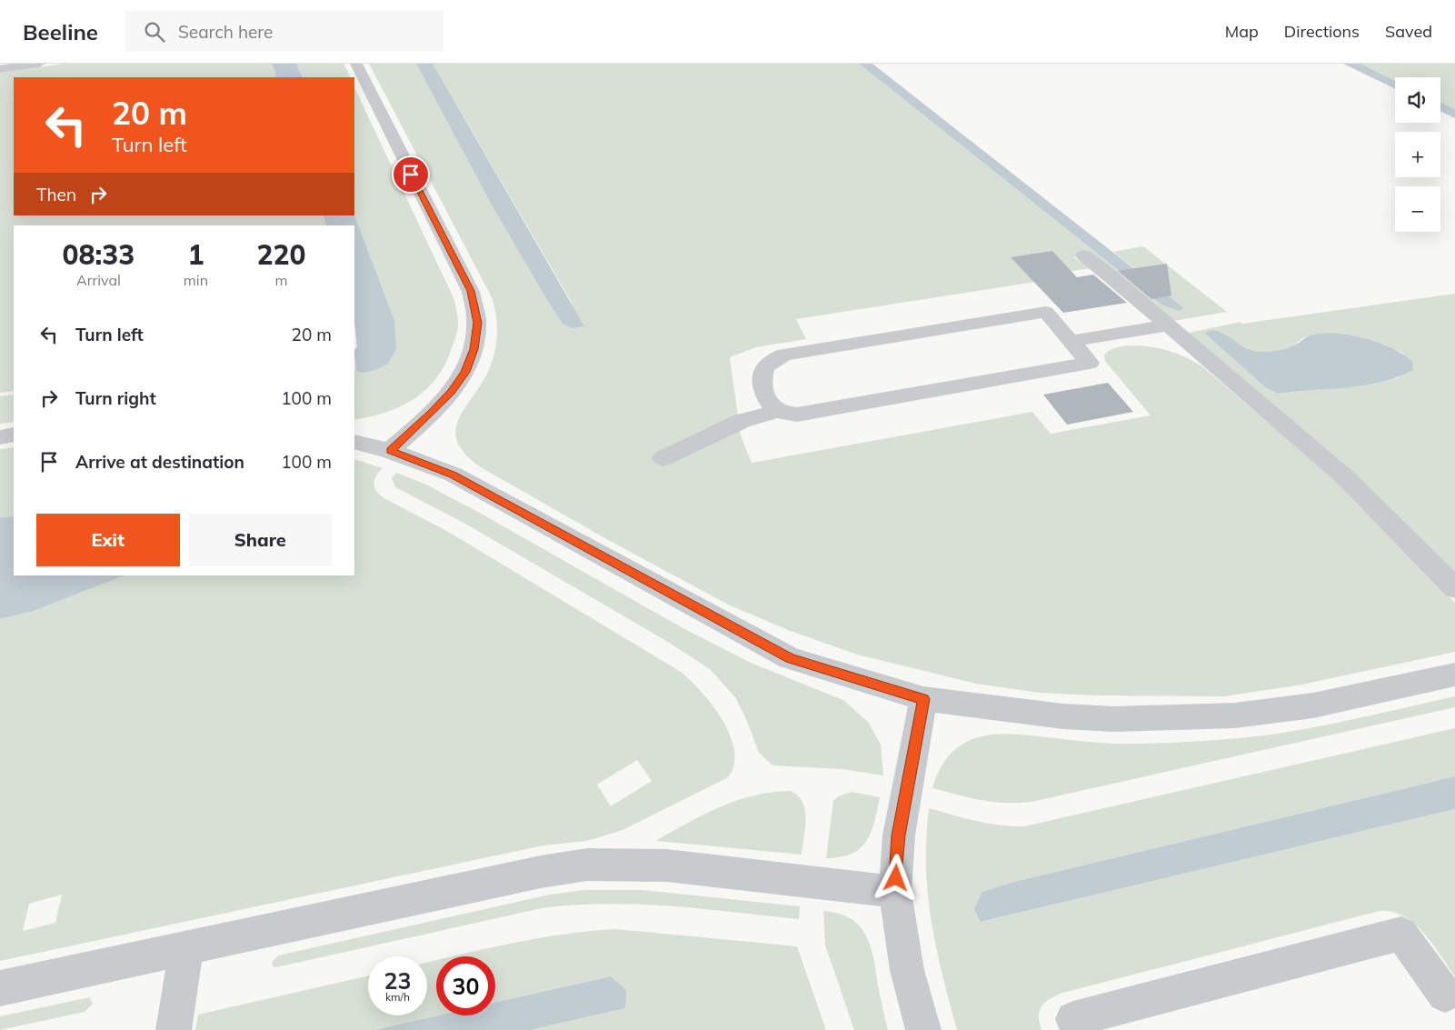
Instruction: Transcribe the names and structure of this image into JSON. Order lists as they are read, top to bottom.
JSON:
{
  "page": {
    "header": "Beeline",
    "search": "Search here",
    "nav": ["Map", "Directions", "Saved"],
    "map_buttons": ["+", "−"],
    "turn": ["20 m", "Turn left"],
    "then": "Then",
    "eta": [
      "08:33",
      "Arrival",
      "1",
      "min",
      "220",
      "m"
    ],
    "list": [
      {
        "name": "Turn left",
        "value": "20 m"
      },
      {
        "name": "Turn right",
        "value": "100 m"
      },
      {
        "name": "Arrive at destination",
        "value": "100 m"
      }
    ],
    "buttons": ["Exit", "Share"],
    "speed": "23 km/h",
    "limit": "30"
  }
}
